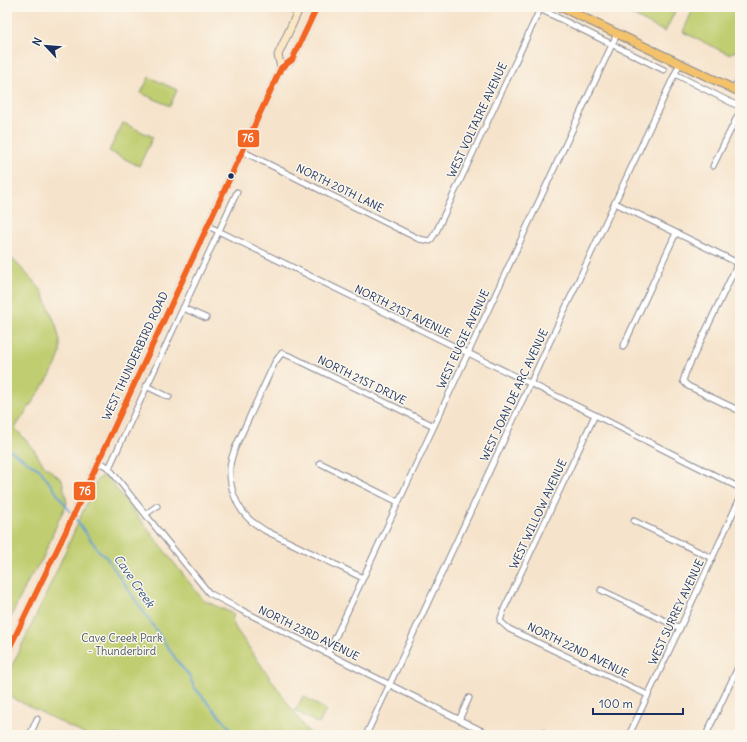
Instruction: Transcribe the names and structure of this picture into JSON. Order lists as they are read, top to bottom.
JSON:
{
  "streets": {
    "main road": ["WEST THUNDERBIRD ROAD"],
    "street": [
      "WEST VOLTAIRE AVENUE",
      "NORTH 20TH LANE",
      "NORTH 21ST AVENUE",
      "WEST EUGIE AVENUE",
      "NORTH 21ST DRIVE",
      "WEST JOAN DE ARC AVENUE",
      "WEST WILLOW AVENUE",
      "WEST SURREY AVENUE",
      "NORTH 23RD AVENUE",
      "NORTH 22ND AVENUE"
    ]
  },
  "crossings": [
    ["WEST VOLTAIRE AVENUE", "NORTH 20TH LANE"],
    ["NORTH 20TH LANE", "WEST THUNDERBIRD ROAD"],
    ["NORTH 21ST AVENUE", "WEST EUGIE AVENUE"],
    ["NORTH 21ST AVENUE", "WEST THUNDERBIRD ROAD"],
    ["NORTH 21ST AVENUE", "WEST JOAN DE ARC AVENUE"],
    ["NORTH 21ST AVENUE", "WEST WILLOW AVENUE"],
    ["WEST EUGIE AVENUE", "NORTH 21ST DRIVE"],
    ["WEST EUGIE AVENUE", "NORTH 23RD AVENUE"],
    ["WEST THUNDERBIRD ROAD", "NORTH 23RD AVENUE"],
    ["WEST JOAN DE ARC AVENUE", "NORTH 23RD AVENUE"],
    ["WEST WILLOW AVENUE", "NORTH 22ND AVENUE"],
    ["WEST SURREY AVENUE", "NORTH 22ND AVENUE"]
  ],
  "water": ["Cave Creek"],
  "parks": ["Cave Creek Park - Thunderbird"],
  "lines": ["transit line 76"],
  "scale_bar": "100 m",
  "north": "top left"
}
